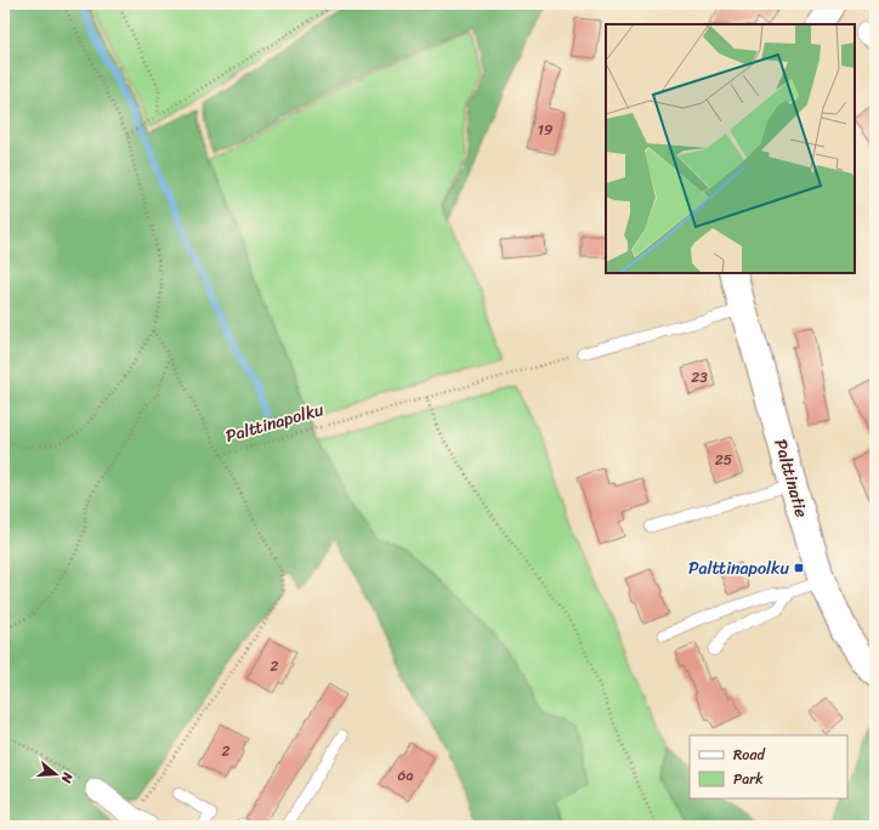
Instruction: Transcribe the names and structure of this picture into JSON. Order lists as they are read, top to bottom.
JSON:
{
  "streets": {
    "street": ["Palttinatie"],
    "path": ["Palttinapolku"]
  },
  "places": {
    "transit": ["Palttinapolku"]
  },
  "house_numbers": [
    "19",
    "23",
    "25",
    "2",
    "2",
    "6a"
  ],
  "legend": ["Road", "Park"],
  "north": "right"
}
